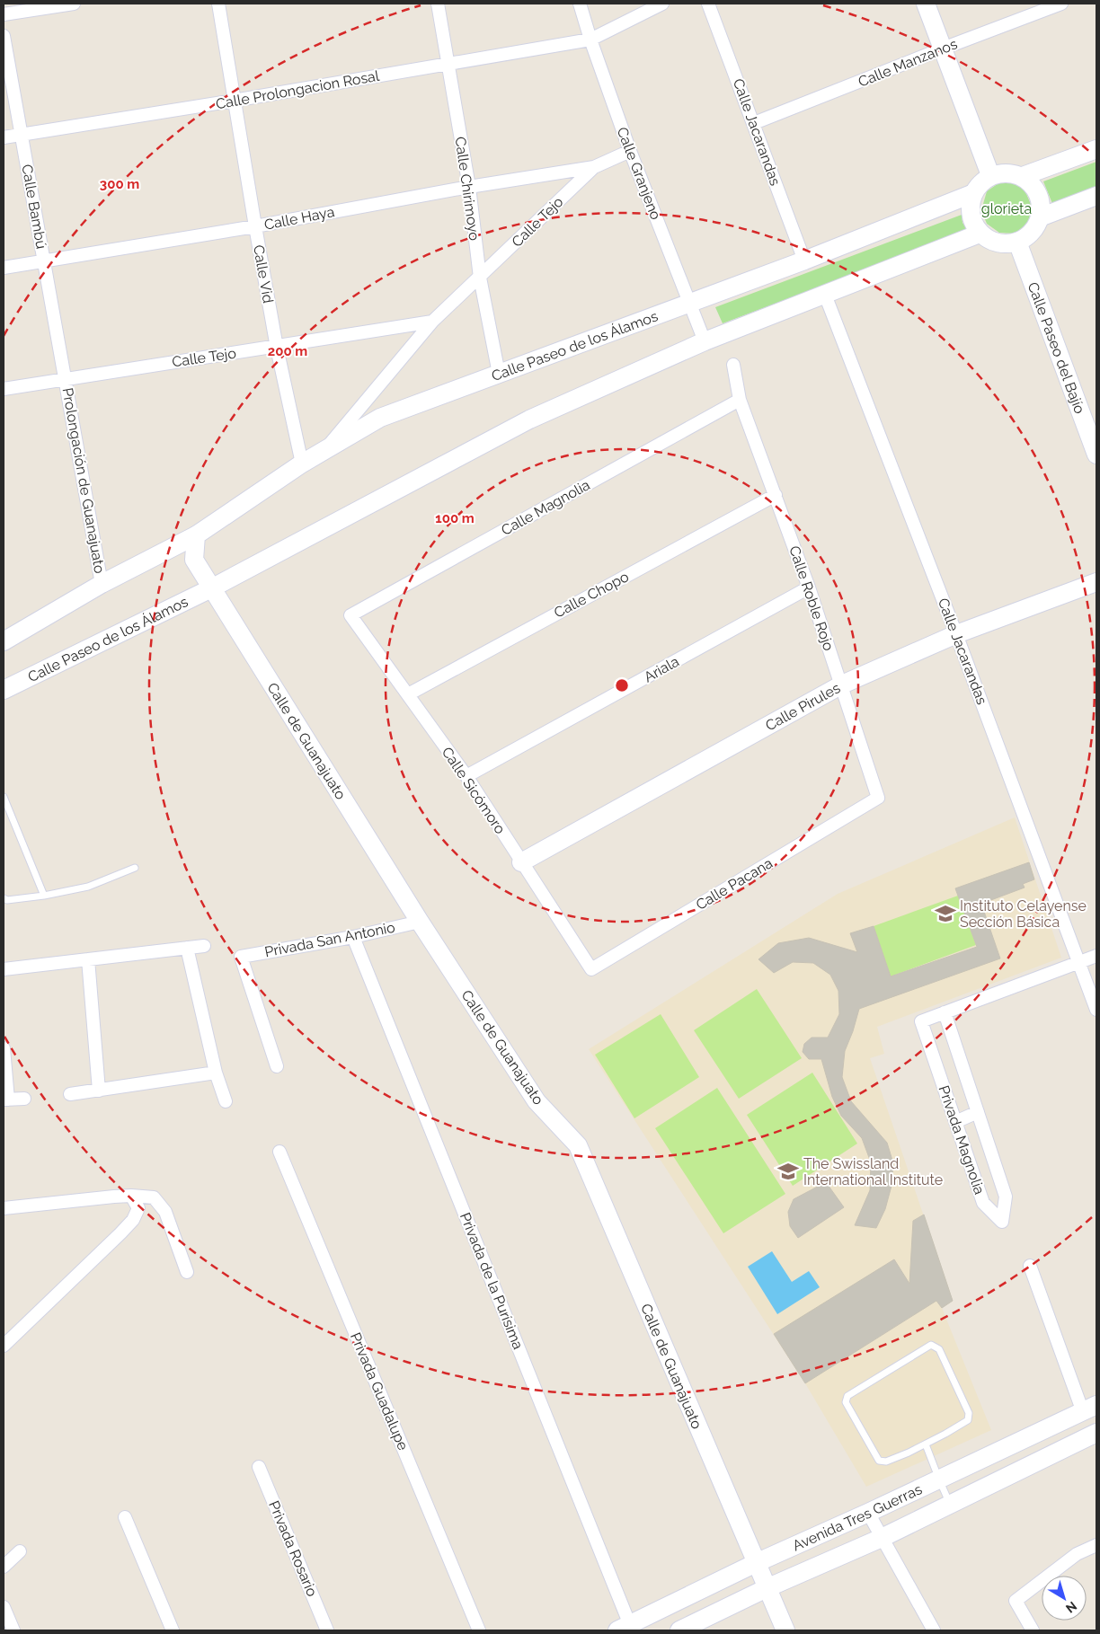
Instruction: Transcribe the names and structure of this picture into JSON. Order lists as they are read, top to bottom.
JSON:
{
  "streets": {
    "main road": [
      "Calle Paseo de los Álamos",
      "Calle Paseo del Bajío",
      "Calle Pirules",
      "Calle de Guanajuato",
      "Avenida Tres Guerras"
    ],
    "street": [
      "Calle Manzanos",
      "Calle Prolongacion Rosal",
      "Calle Jacarandas",
      "Calle Granjeno",
      "Calle Chirimoyo",
      "Calle Bambú",
      "Calle Haya",
      "Calle Tejo",
      "Calle Vid",
      "Prolongación de Guanajuato",
      "Calle Magnolia",
      "Calle Chopo",
      "Calle Roble Rojo",
      "Ariala",
      "Calle Sicómoro",
      "Calle Pacana",
      "Privada San Antonio",
      "Privada Magnolia",
      "Privada de la Purísima",
      "Privada Guadalupe",
      "Privada Rosario"
    ]
  },
  "crossings": [
    ["Calle Manzanos", "Calle Jacarandas"],
    ["Calle Prolongacion Rosal", "Calle Granjeno"],
    ["Calle Prolongacion Rosal", "Calle Chirimoyo"],
    ["Calle Prolongacion Rosal", "Calle Bambú"],
    ["Calle Prolongacion Rosal", "Calle Vid"],
    ["Calle Jacarandas", "Calle Paseo de los Álamos"],
    ["Calle Jacarandas", "Calle Pirules"],
    ["Calle Jacarandas", "Privada Magnolia"],
    ["Calle Granjeno", "Calle Tejo"],
    ["Calle Granjeno", "Calle Paseo de los Álamos"],
    ["Calle Chirimoyo", "Calle Haya"],
    ["Calle Chirimoyo", "Calle Tejo"],
    ["Calle Chirimoyo", "Calle Paseo de los Álamos"],
    ["Calle Bambú", "Calle Haya"],
    ["Calle Bambú", "Calle Tejo"],
    ["Calle Bambú", "Prolongación de Guanajuato"],
    ["Calle Haya", "Calle Tejo"],
    ["Calle Haya", "Calle Vid"],
    ["Calle Tejo", "Calle Vid"],
    ["Calle Tejo", "Calle Paseo de los Álamos"],
    ["Calle Tejo", "Prolongación de Guanajuato"],
    ["Calle Vid", "Calle Paseo de los Álamos"],
    ["Calle Paseo de los Álamos", "Calle Paseo del Bajío"],
    ["Calle Paseo de los Álamos", "Prolongación de Guanajuato"],
    ["Calle Paseo de los Álamos", "Calle de Guanajuato"],
    ["Calle Magnolia", "Calle Roble Rojo"],
    ["Calle Magnolia", "Calle Sicómoro"],
    ["Calle Chopo", "Calle Roble Rojo"],
    ["Calle Chopo", "Calle Sicómoro"],
    ["Calle Roble Rojo", "Ariala"],
    ["Calle Roble Rojo", "Calle Pirules"],
    ["Calle Roble Rojo", "Calle Pacana"],
    ["Ariala", "Calle Sicómoro"],
    ["Calle Pirules", "Calle Sicómoro"],
    ["Calle de Guanajuato", "Privada San Antonio"],
    ["Calle de Guanajuato", "Avenida Tres Guerras"],
    ["Calle Sicómoro", "Calle Pacana"],
    ["Privada San Antonio", "Privada de la Purísima"],
    ["Privada de la Purísima", "Avenida Tres Guerras"]
  ],
  "parks": ["glorieta"],
  "places": {
    "school or university": ["Instituto Celayense Sección Básica", "The Swissland International Institute"]
  },
  "north": "bottom right",
  "rings": ["300 m", "200 m", "100 m"]
}
